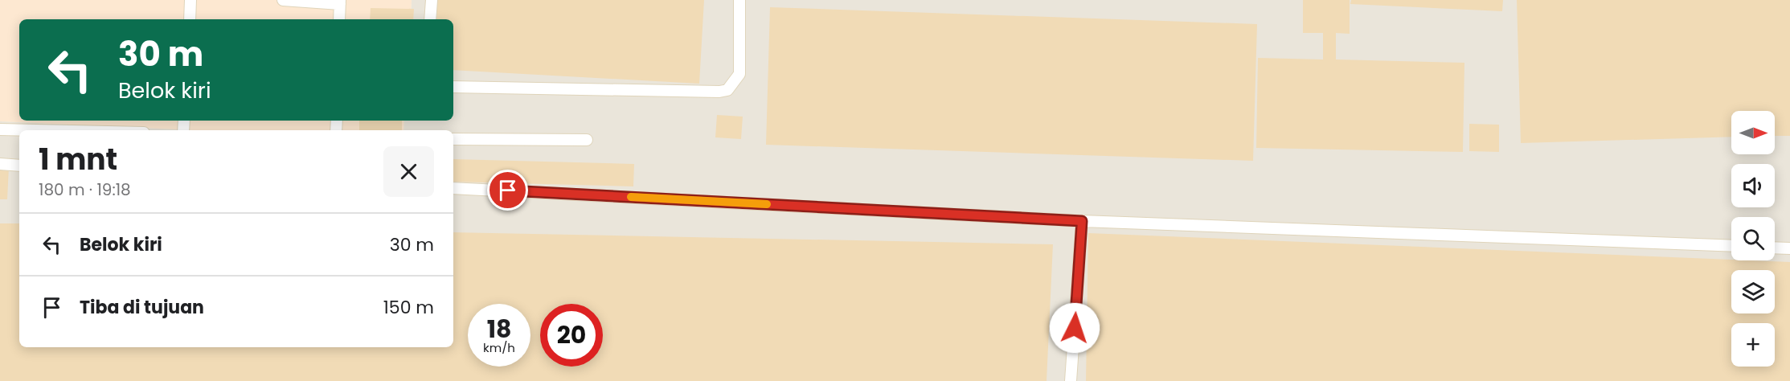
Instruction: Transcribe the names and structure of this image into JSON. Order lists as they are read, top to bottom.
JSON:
{
  "north": "right",
  "page": {
    "turn": ["30 m", "Belok kiri"],
    "map_buttons": "+",
    "heading": ["1 mnt", "180 m · 19:18"],
    "list": [
      {
        "name": "Belok kiri",
        "value": "30 m"
      },
      {
        "name": "Tiba di tujuan",
        "value": "150 m"
      }
    ],
    "speed": "18 km/h",
    "limit": "20"
  }
}
